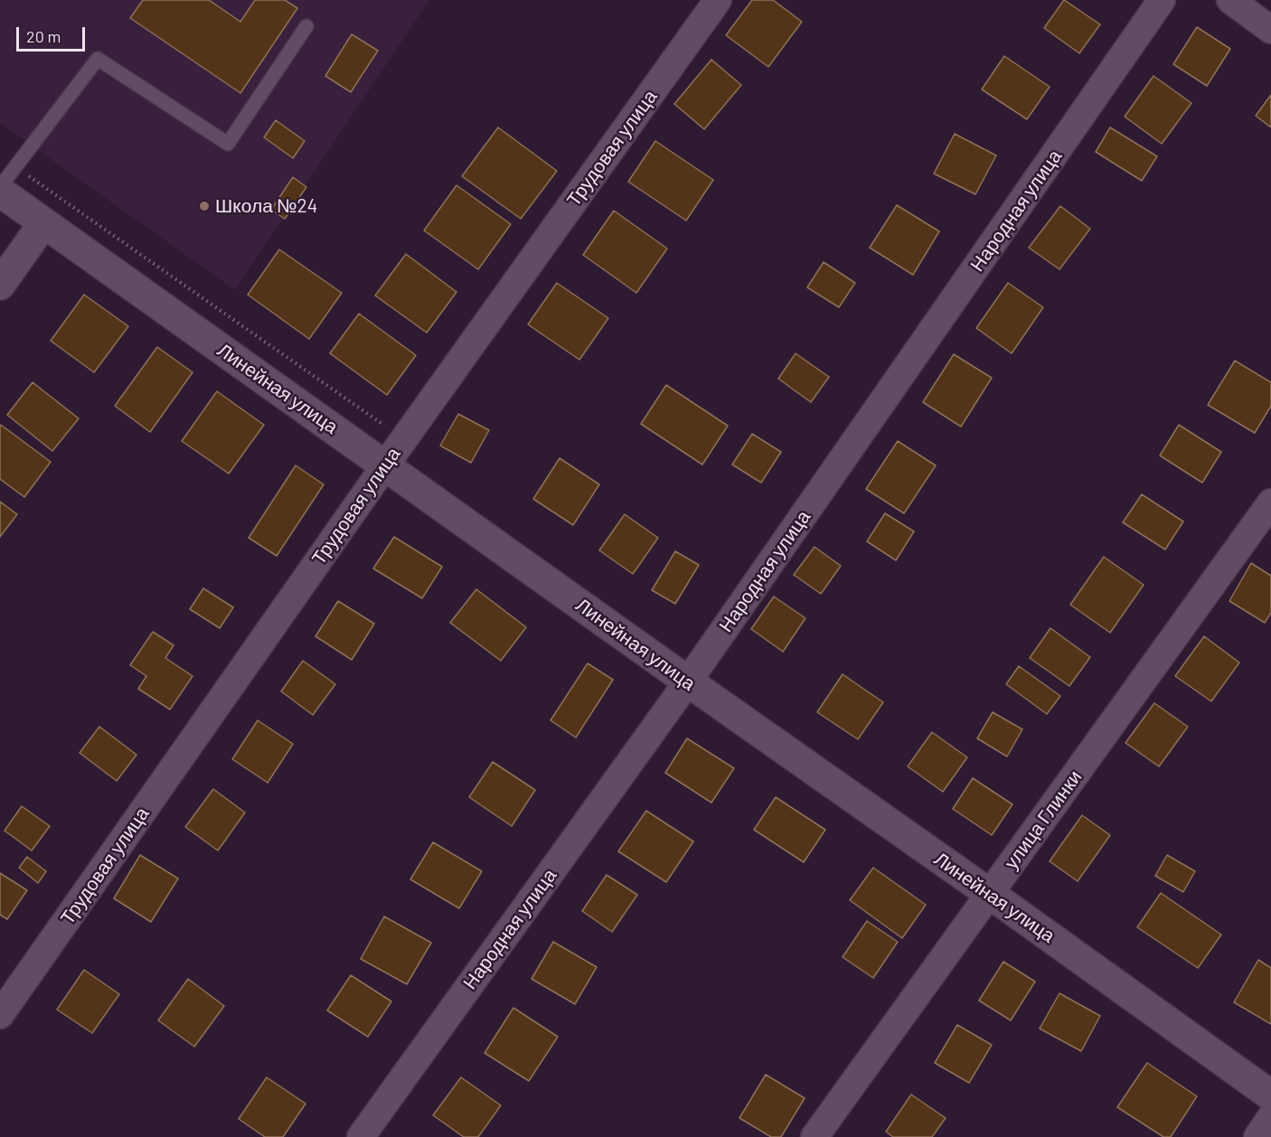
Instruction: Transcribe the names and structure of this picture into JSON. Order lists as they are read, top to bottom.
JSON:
{
  "streets": {
    "street": [
      "Трудовая улица",
      "Народная улица",
      "Линейная улица",
      "улица Глинки"
    ]
  },
  "crossings": [
    ["Трудовая улица", "Линейная улица"],
    ["Народная улица", "Линейная улица"],
    ["Линейная улица", "улица Глинки"]
  ],
  "places": ["Школа №24"],
  "scale_bar": "20 m"
}
